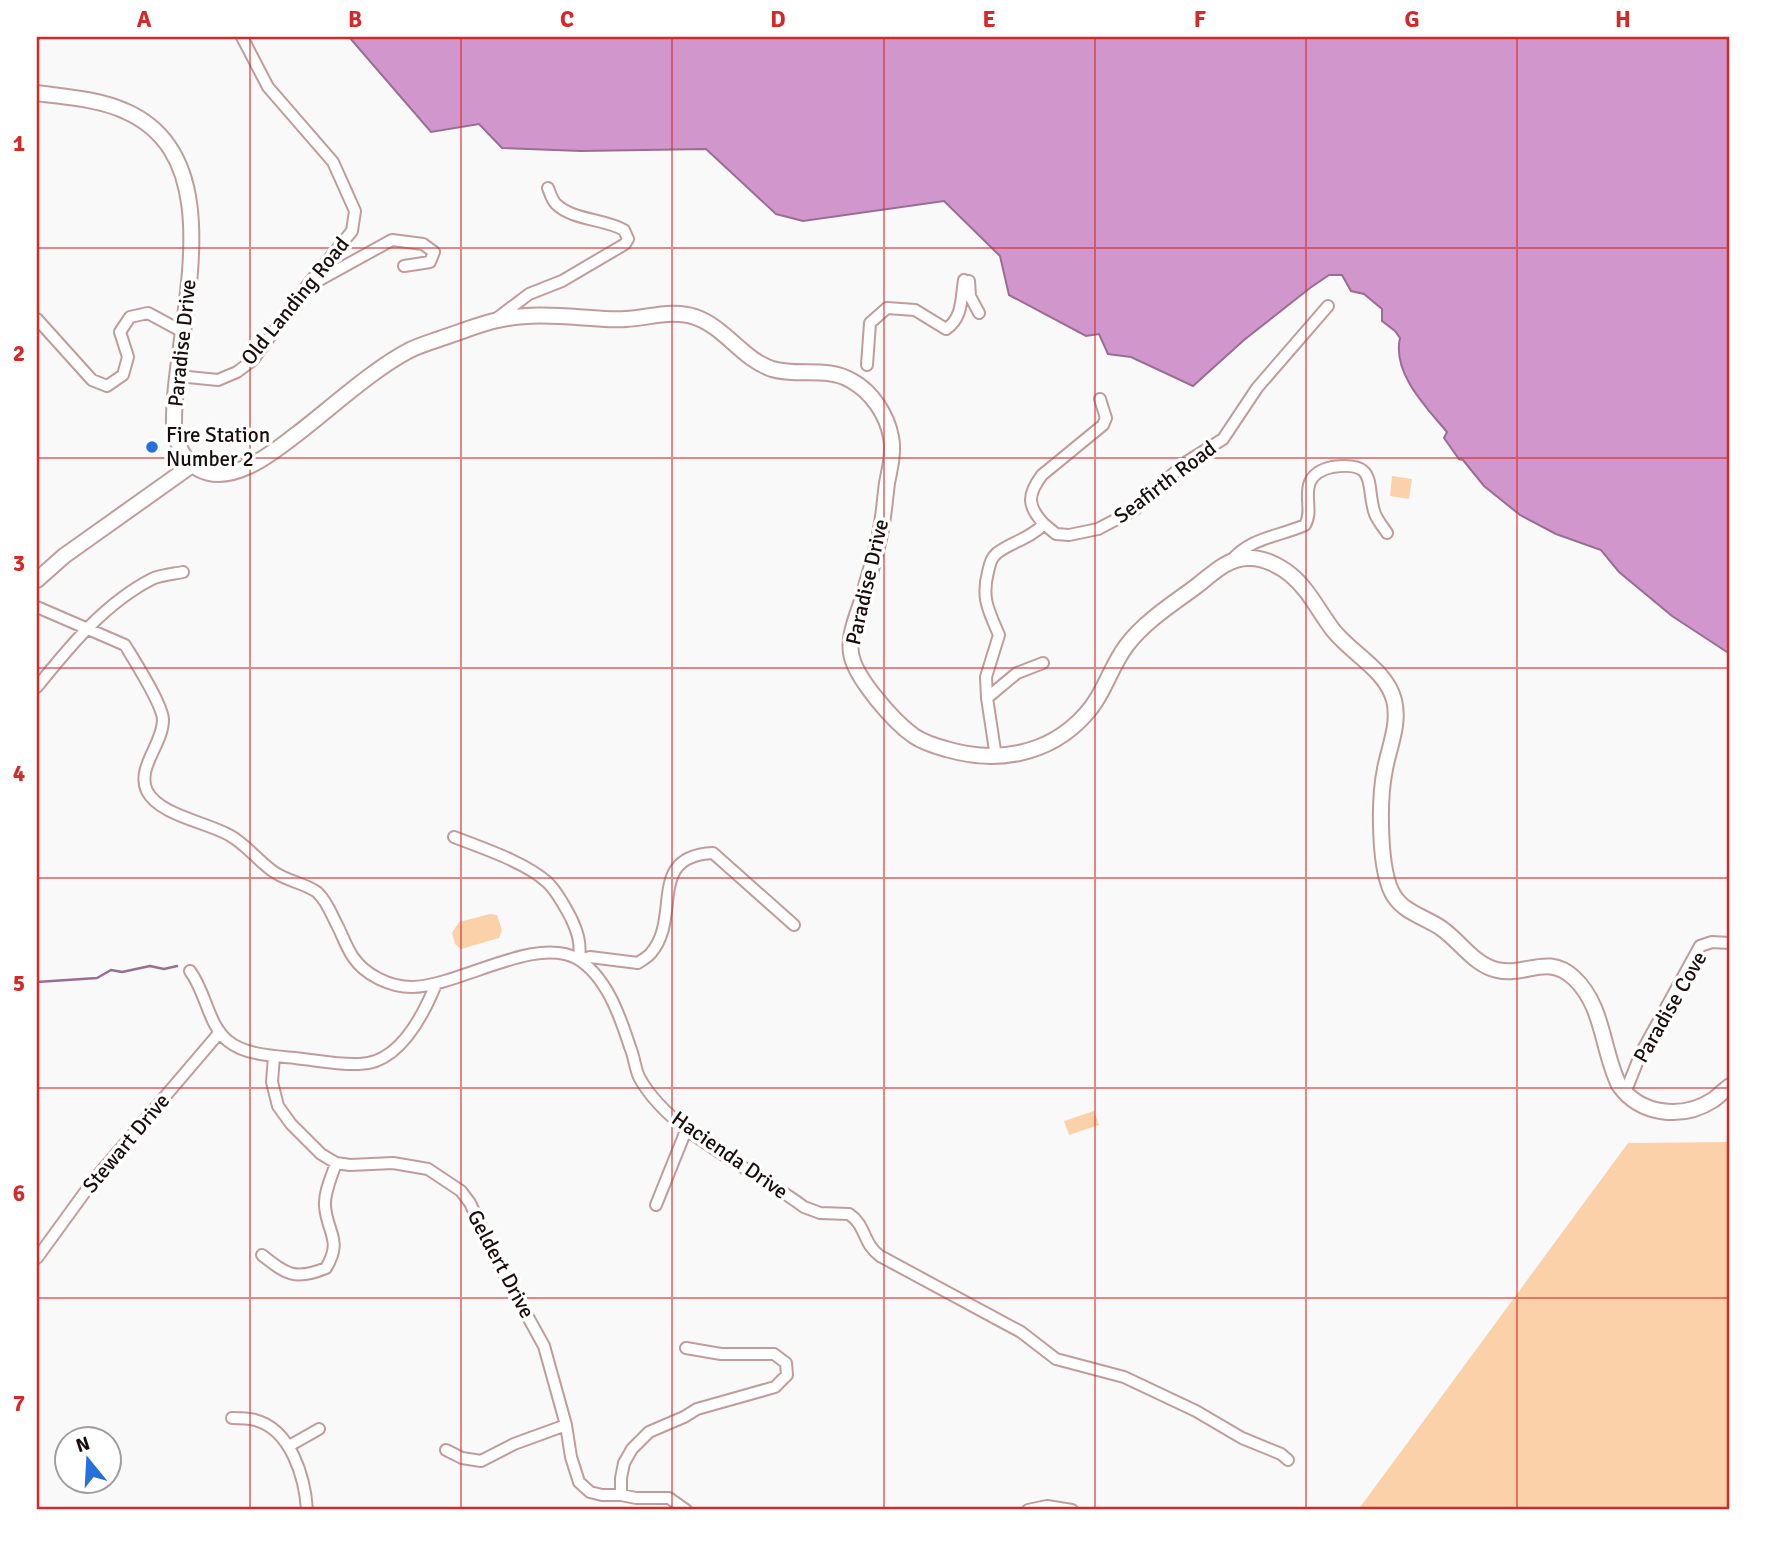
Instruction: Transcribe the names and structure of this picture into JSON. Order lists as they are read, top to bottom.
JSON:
{
  "streets": {
    "street": [
      "Old Landing Road",
      "Paradise Drive",
      "Seafirth Road",
      "Paradise Cove",
      "Stewart Drive",
      "Hacienda Drive",
      "Geldert Drive"
    ]
  },
  "crossings": [
    ["Old Landing Road", "Paradise Drive"]
  ],
  "places": ["Fire Station Number 2"],
  "north": "top",
  "grid": {
    "columns": [
      "A",
      "B",
      "C",
      "D",
      "E",
      "F",
      "G",
      "H"
    ],
    "rows": [
      "1",
      "2",
      "3",
      "4",
      "5",
      "6",
      "7"
    ]
  }
}
